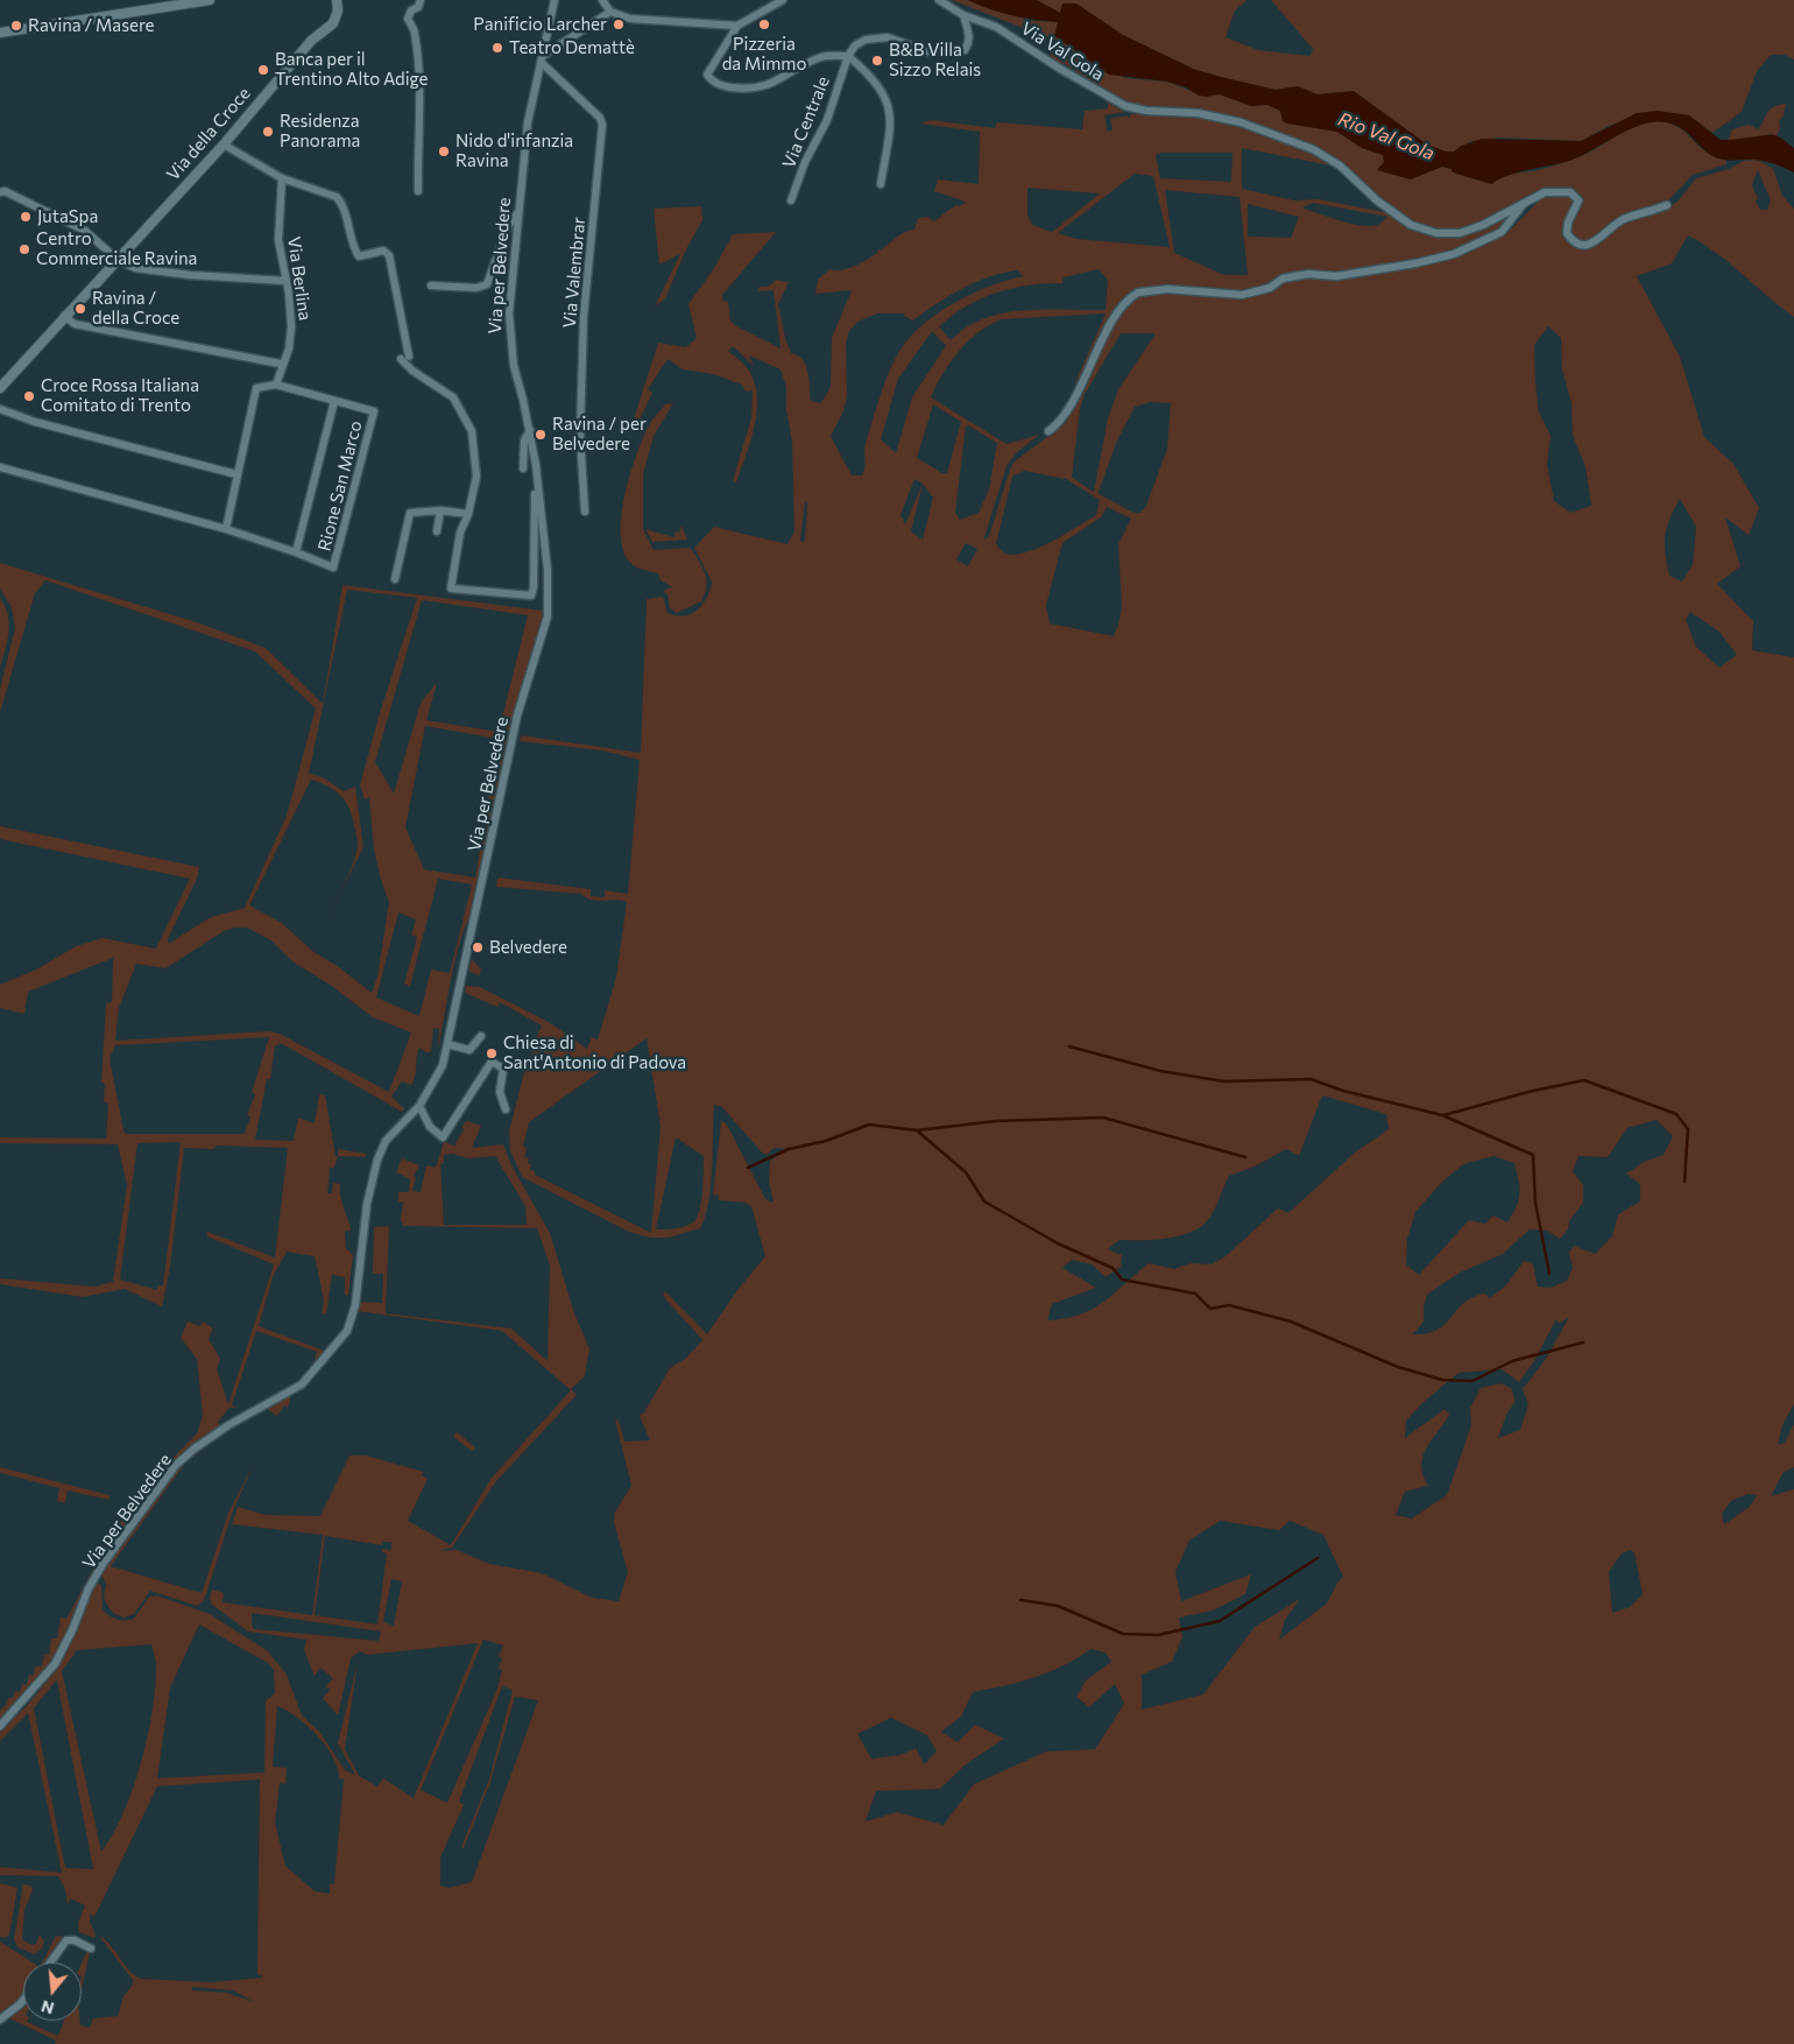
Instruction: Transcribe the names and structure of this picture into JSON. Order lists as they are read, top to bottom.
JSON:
{
  "streets": {
    "street": [
      "Via Val Gola",
      "Via Centrale",
      "Via della Croce",
      "Via per Belvedere",
      "Via Valembrar",
      "Via Berlina",
      "Rione San Marco"
    ]
  },
  "crossings": [
    ["Via per Belvedere", "Via Valembrar"],
    ["Via per Belvedere", "Via Berlina"],
    ["Via Berlina", "Rione San Marco"]
  ],
  "water": ["Rio Val Gola"],
  "places": [
    "Panificio Larcher",
    "Pizzeria da Mimmo",
    "Ravina / Masere",
    "Teatro Demattè",
    "B&B Villa Sizzo Relais",
    "Banca per il Trentino Alto Adige",
    "Residenza Panorama",
    "Nido d'infanzia Ravina",
    "JutaSpa",
    "Centro Commerciale Ravina",
    "Ravina / della Croce",
    "Croce Rossa Italiana Comitato di Trento",
    "Ravina / per Belvedere",
    "Belvedere",
    "Chiesa di Sant'Antonio di Padova"
  ],
  "north": "bottom"
}
